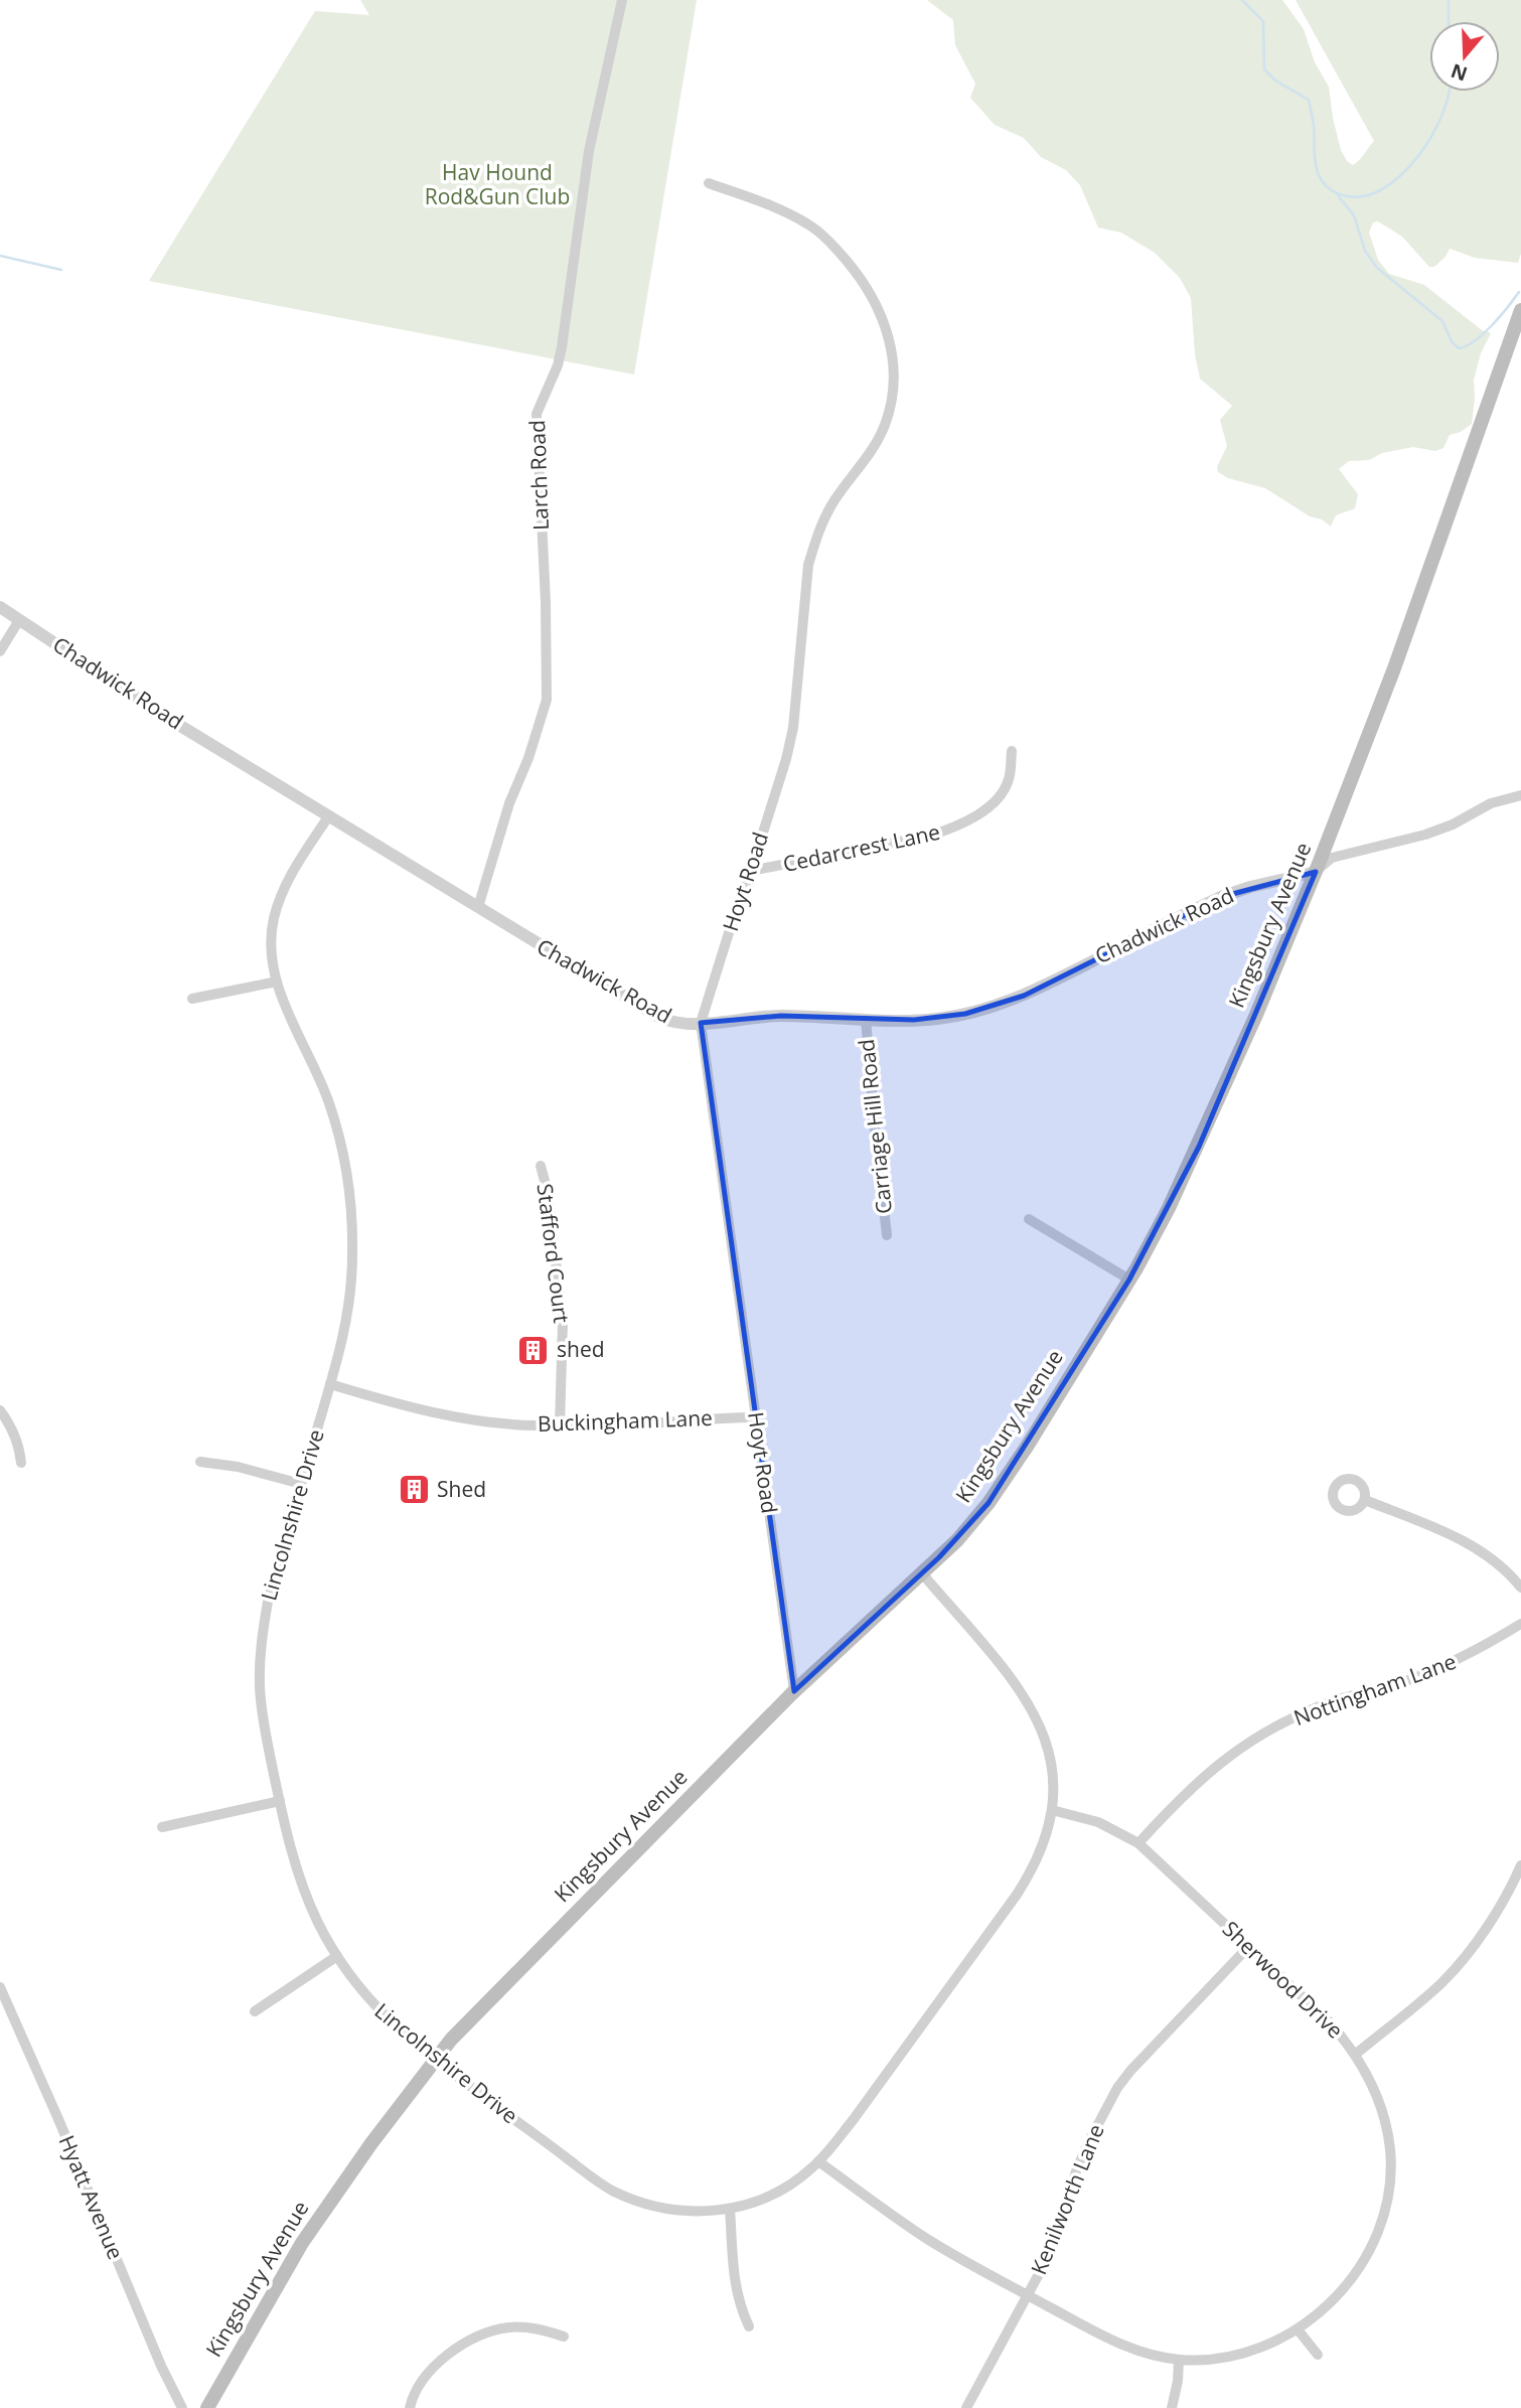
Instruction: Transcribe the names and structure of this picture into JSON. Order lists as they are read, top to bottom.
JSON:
{
  "streets": {
    "main road": ["Kingsbury Avenue"],
    "street": [
      "Larch Road",
      "Chadwick Road",
      "Cedarcrest Lane",
      "Hoyt Road",
      "Carriage Hill Road",
      "Stafford Court",
      "Buckingham Lane",
      "Lincolnshire Drive",
      "Nottingham Lane",
      "Sherwood Drive",
      "Hyatt Avenue",
      "Kenilworth Lane"
    ]
  },
  "crossings": [
    ["Larch Road", "Chadwick Road"],
    ["Chadwick Road", "Hoyt Road"],
    ["Chadwick Road", "Kingsbury Avenue"],
    ["Chadwick Road", "Carriage Hill Road"],
    ["Chadwick Road", "Lincolnshire Drive"],
    ["Cedarcrest Lane", "Hoyt Road"],
    ["Hoyt Road", "Kingsbury Avenue"],
    ["Hoyt Road", "Buckingham Lane"],
    ["Kingsbury Avenue", "Lincolnshire Drive"],
    ["Stafford Court", "Buckingham Lane"],
    ["Buckingham Lane", "Lincolnshire Drive"],
    ["Lincolnshire Drive", "Sherwood Drive"],
    ["Nottingham Lane", "Sherwood Drive"],
    ["Sherwood Drive", "Kenilworth Lane"]
  ],
  "parks": ["Hav Hound Rod&Gun Club"],
  "places": {
    "building": ["shed", "Shed"]
  },
  "north": "bottom"
}
